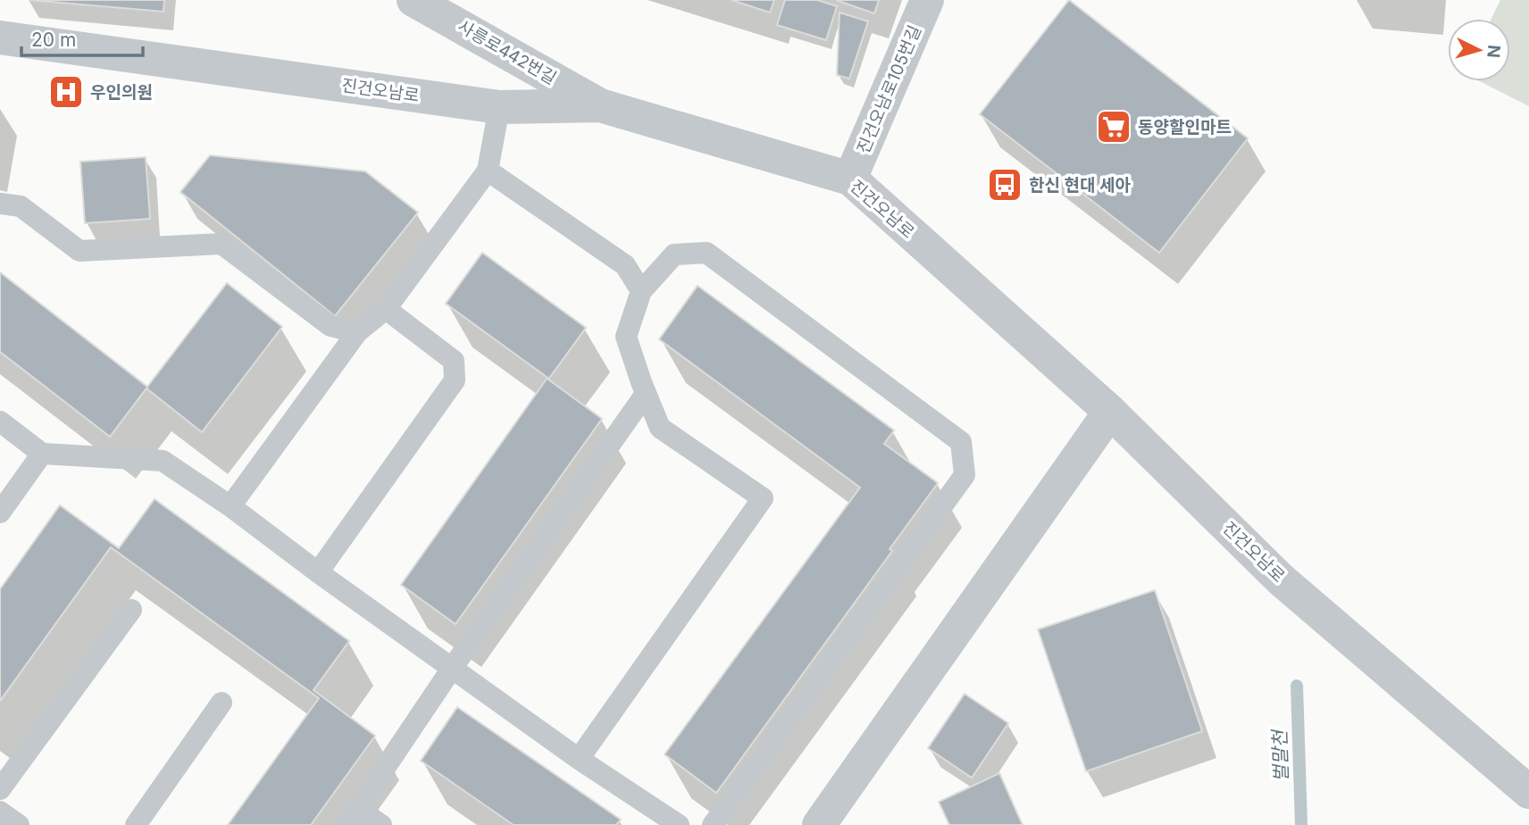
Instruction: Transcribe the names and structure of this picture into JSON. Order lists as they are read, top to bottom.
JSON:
{
  "streets": {
    "street": ["사릉로442번길", "진건오남로105번길", "진건오남로"]
  },
  "crossings": [
    ["사릉로442번길", "진건오남로"],
    ["진건오남로105번길", "진건오남로"]
  ],
  "water": ["벌말천"],
  "places": {
    "hospital": ["우인의원"],
    "supermarket": ["동양할인마트"],
    "bus stop": ["한신 현대 세아"]
  },
  "scale_bar": "20 m",
  "north": "right"
}
